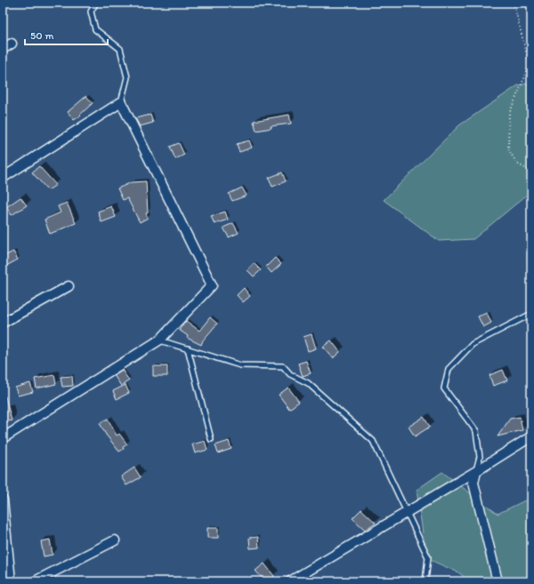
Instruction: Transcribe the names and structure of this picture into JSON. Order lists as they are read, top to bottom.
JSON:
{
  "scale_bar": "50 m"
}
